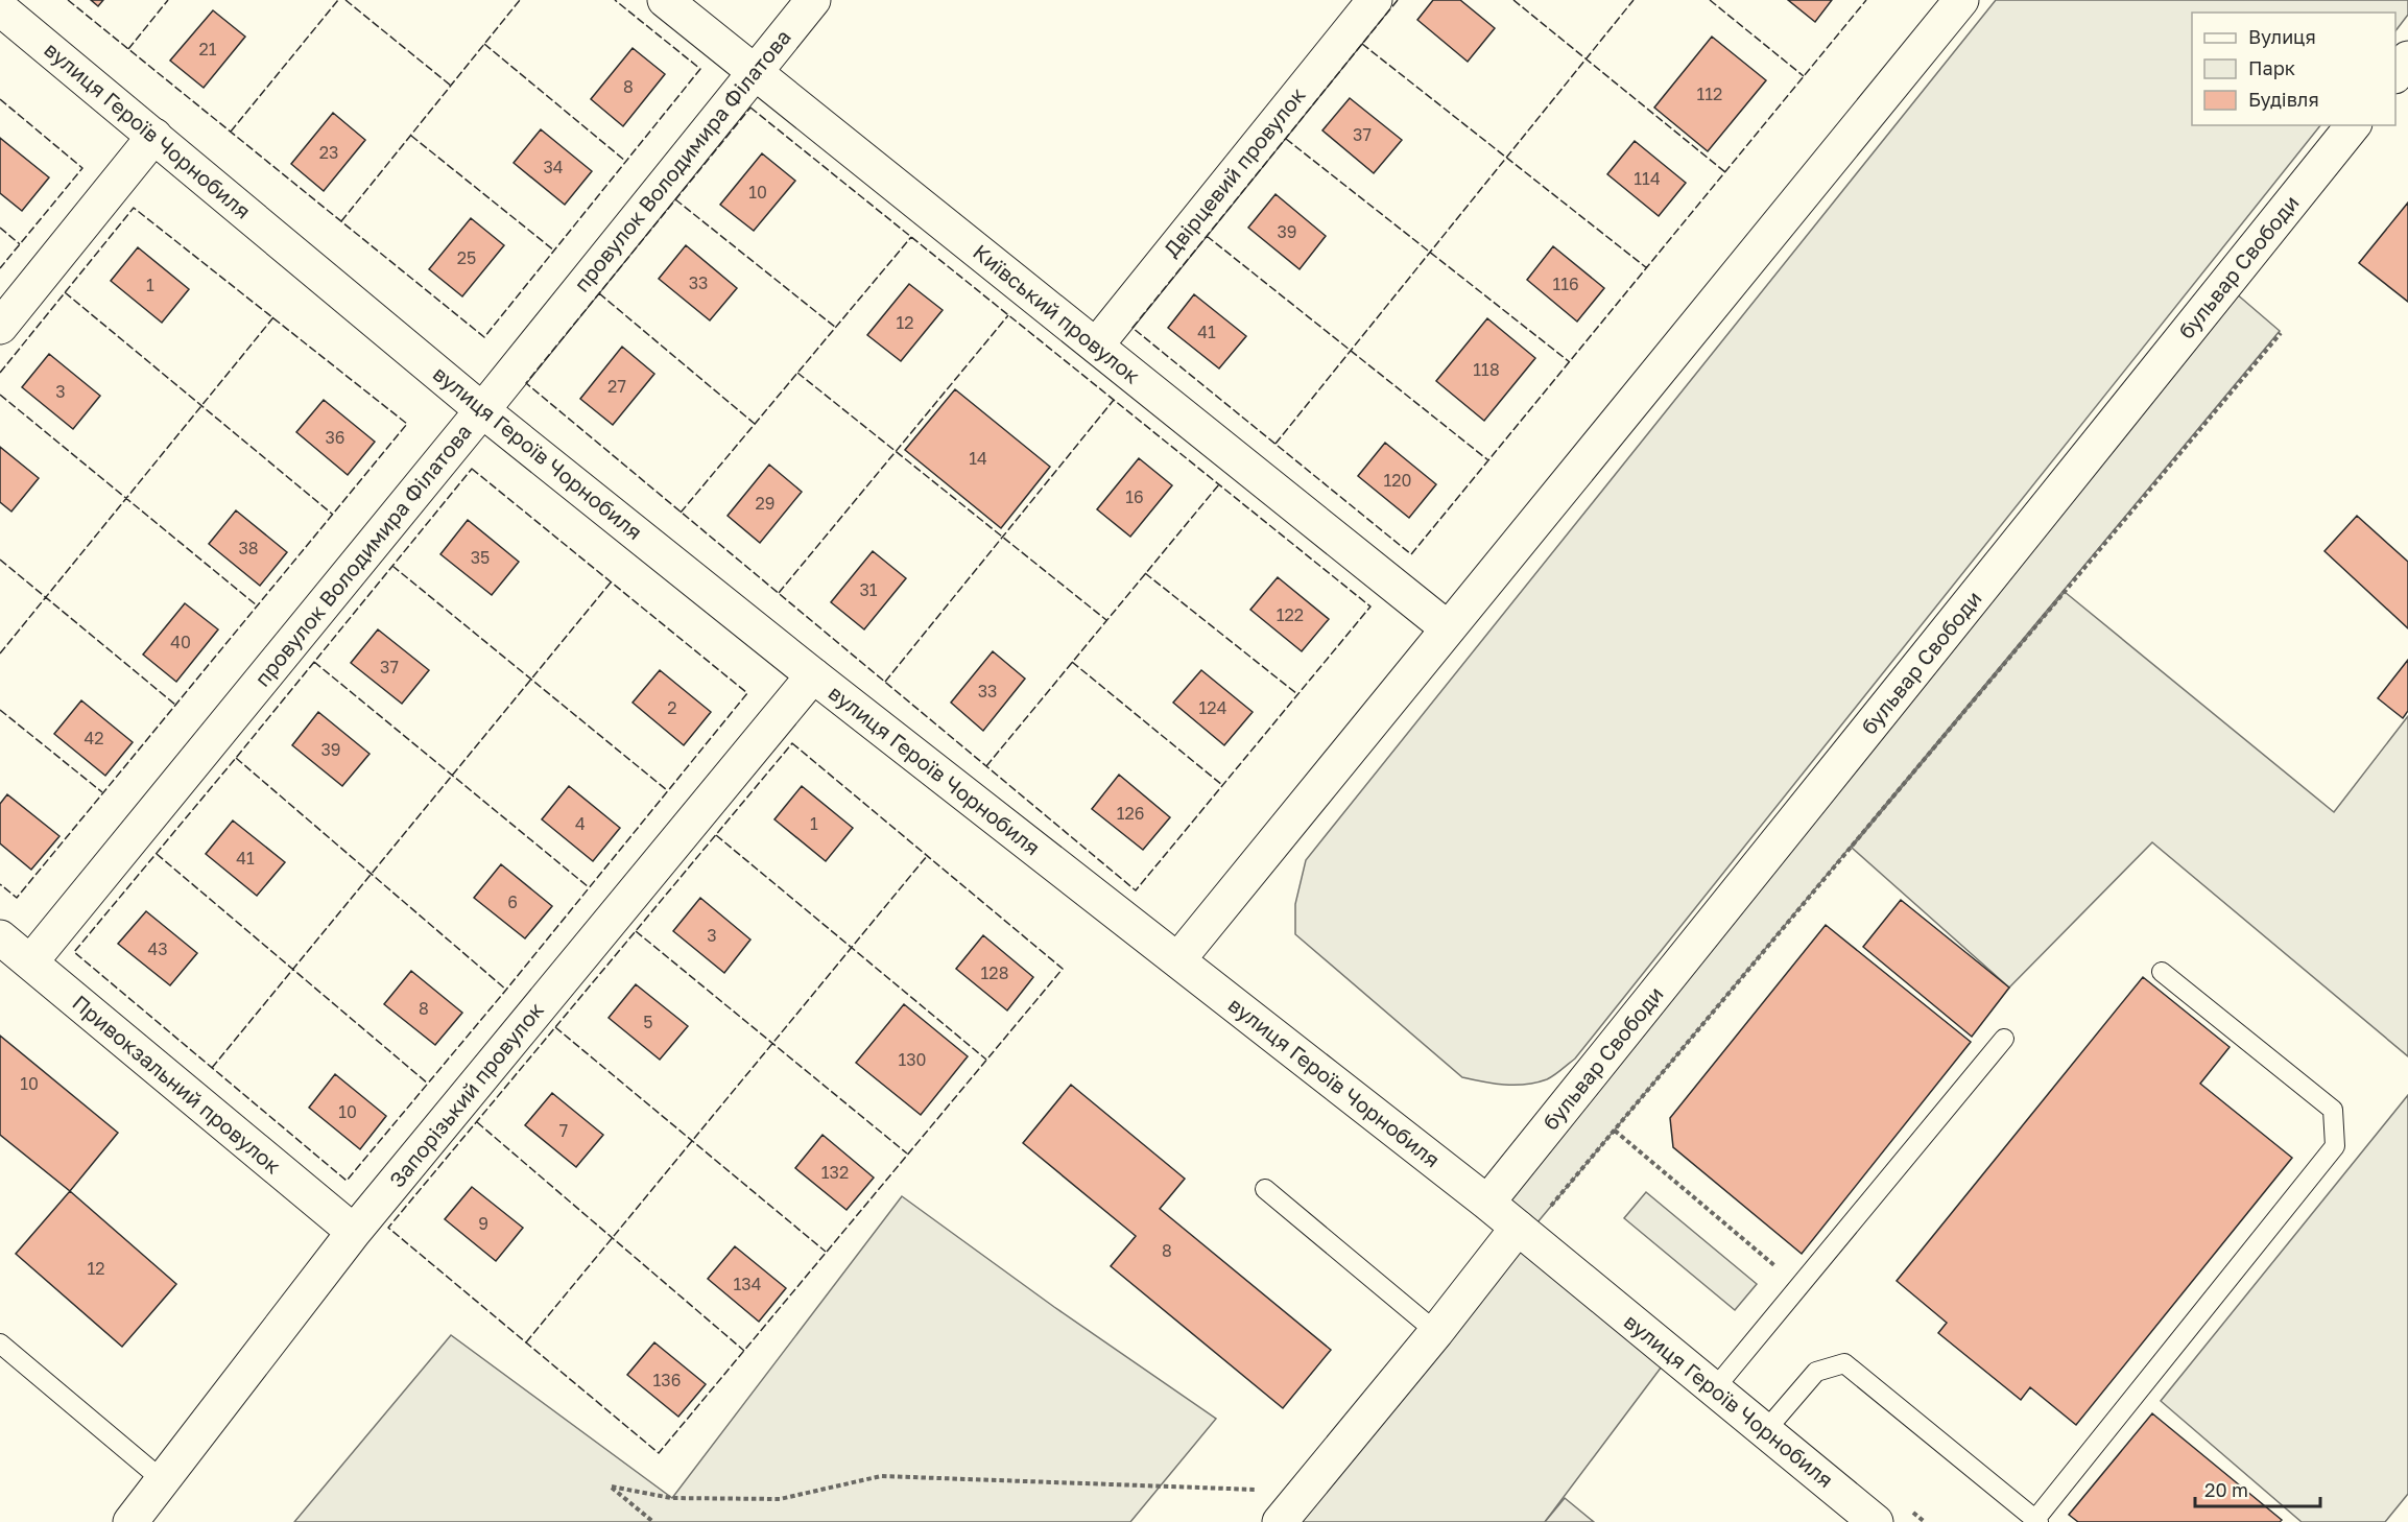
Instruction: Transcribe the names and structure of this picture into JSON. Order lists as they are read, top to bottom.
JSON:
{
  "streets": {
    "street": [
      "вулиця Героїв Чорнобиля",
      "провулок Володимира Філатова",
      "Двірцевий провулок",
      "бульвар Свободи",
      "Київський провулок",
      "Привокзальний провулок",
      "Запорізький провулок"
    ]
  },
  "crossings": [
    ["вулиця Героїв Чорнобиля", "провулок Володимира Філатова"],
    ["вулиця Героїв Чорнобиля", "бульвар Свободи"],
    ["вулиця Героїв Чорнобиля", "Запорізький провулок"],
    ["провулок Володимира Філатова", "Київський провулок"],
    ["провулок Володимира Філатова", "Привокзальний провулок"],
    ["Двірцевий провулок", "Київський провулок"],
    ["Привокзальний провулок", "Запорізький провулок"]
  ],
  "house_numbers": [
    "21",
    "8",
    "112",
    "37",
    "23",
    "34",
    "114",
    "10",
    "39",
    "25",
    "33",
    "116",
    "1",
    "12",
    "41",
    "118",
    "27",
    "3",
    "36",
    "14",
    "120",
    "16",
    "29",
    "38",
    "35",
    "31",
    "122",
    "40",
    "37",
    "33",
    "2",
    "124",
    "42",
    "39",
    "126",
    "4",
    "1",
    "41",
    "6",
    "3",
    "43",
    "128",
    "8",
    "5",
    "130",
    "10",
    "10",
    "7",
    "132",
    "9",
    "8",
    "12",
    "134",
    "136"
  ],
  "legend": ["Вулиця", "Парк", "Будівля"],
  "scale_bar": "20 m"
}
